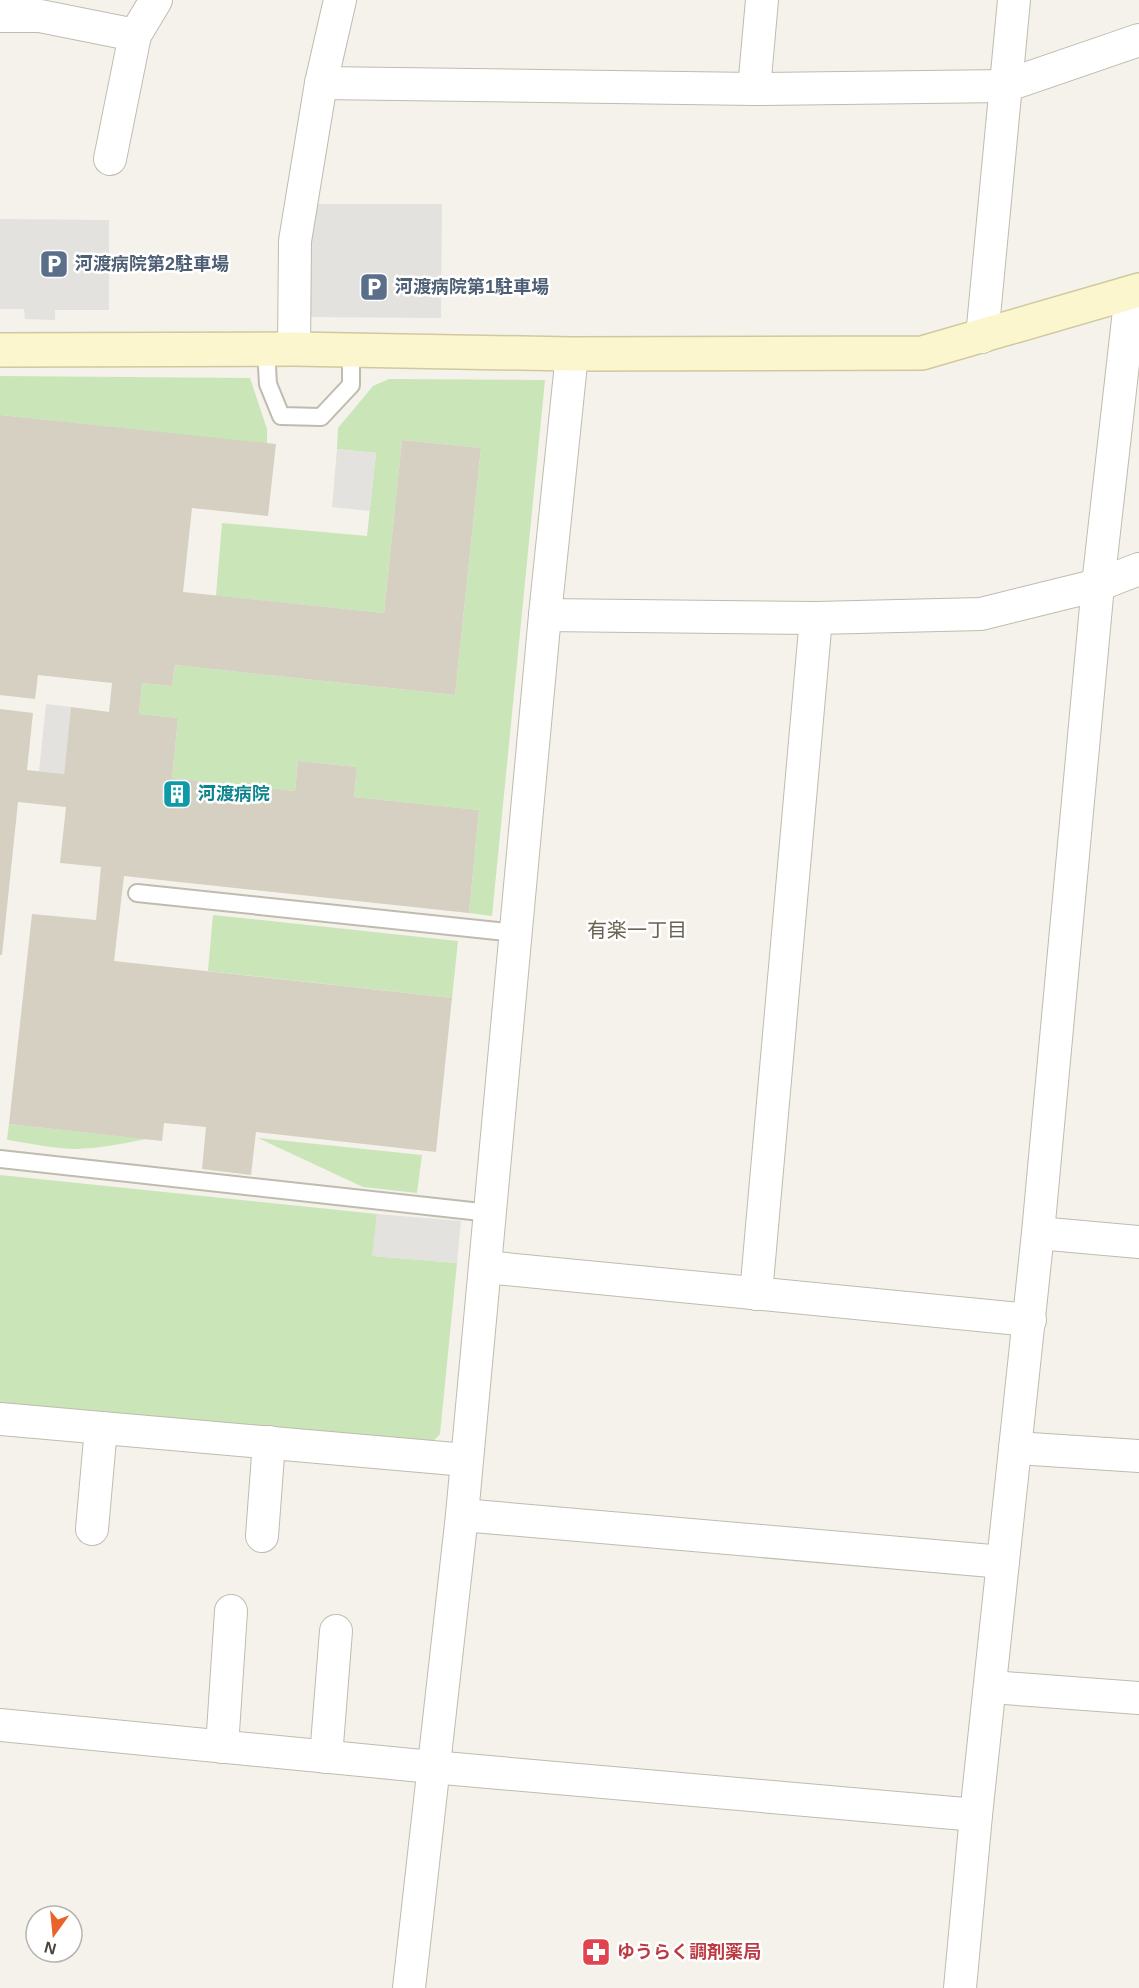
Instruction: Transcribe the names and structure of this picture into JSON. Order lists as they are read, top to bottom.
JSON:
{
  "districts": ["有楽一丁目"],
  "places": {
    "parking": ["河渡病院第2駐車場", "河渡病院第1駐車場"],
    "building": ["河渡病院"],
    "pharmacy": ["ゆうらく調剤薬局"]
  },
  "north": "bottom"
}
